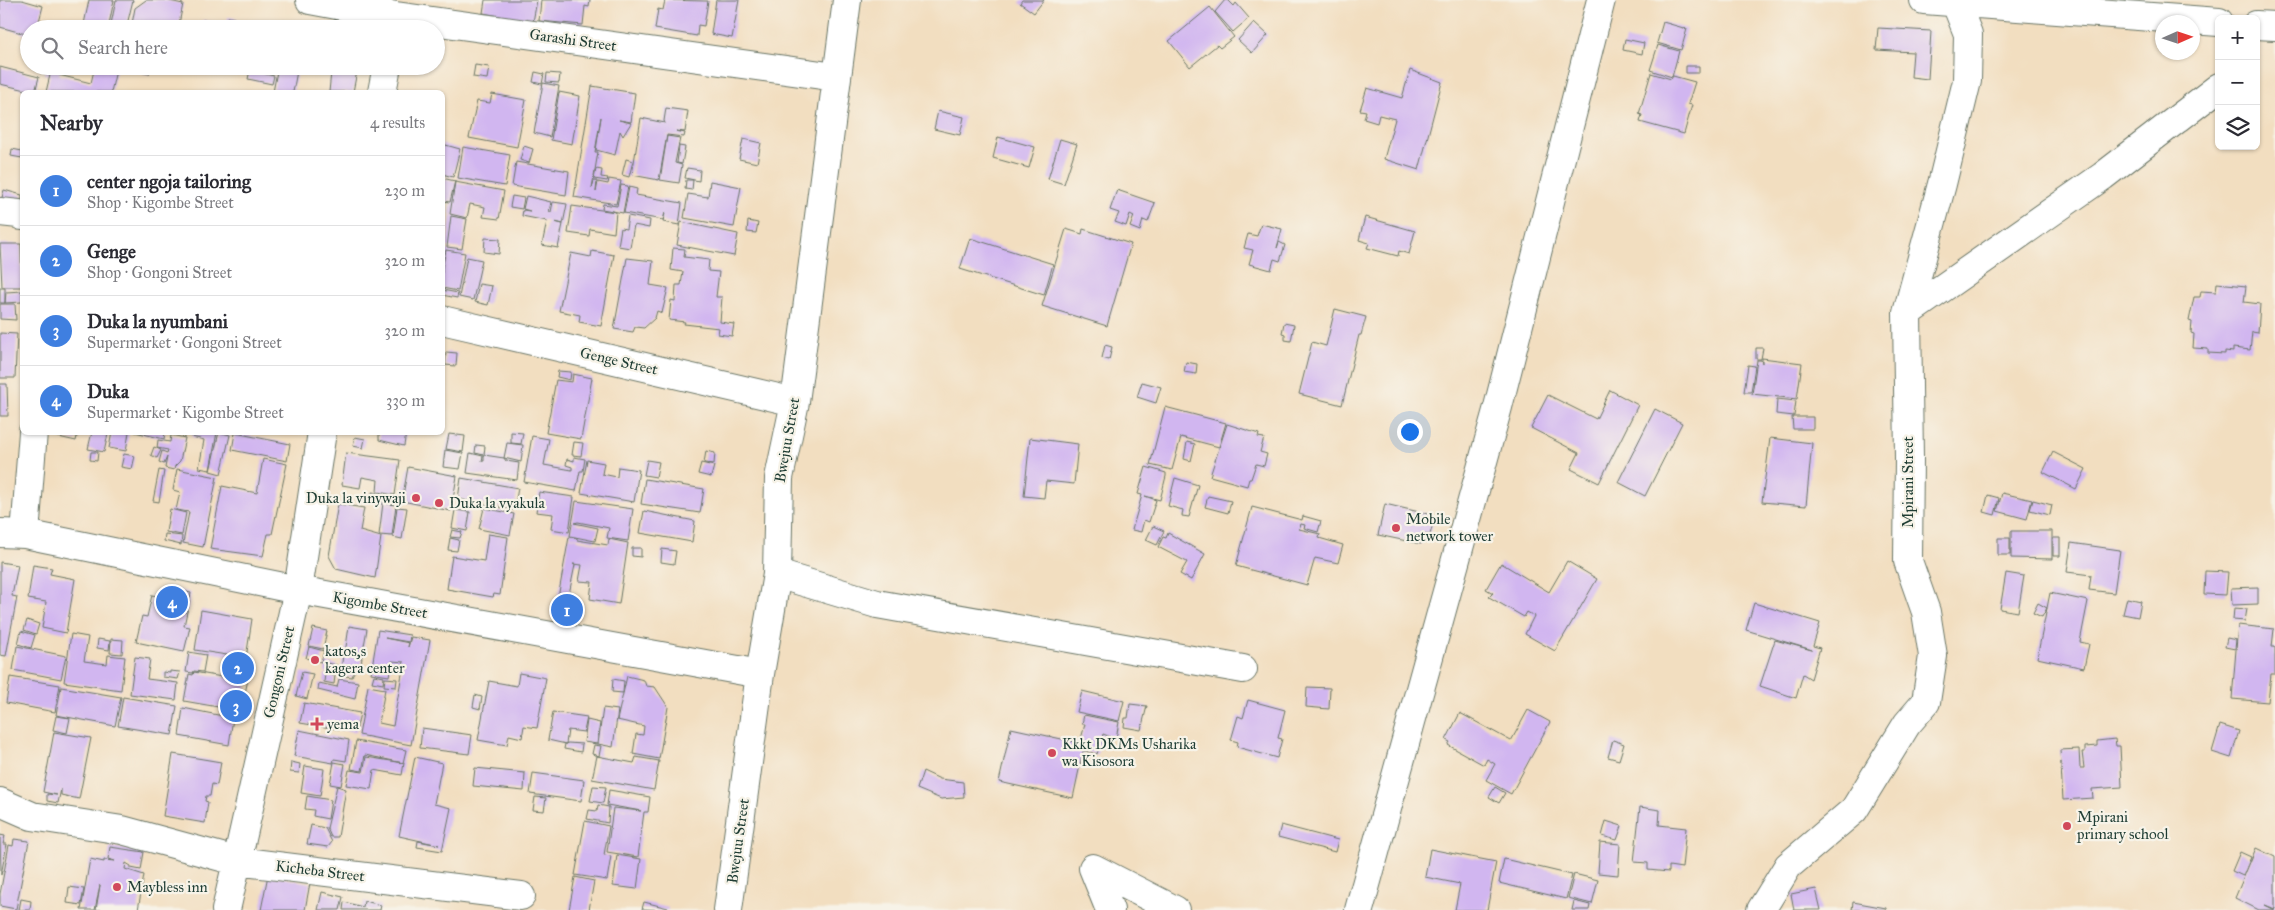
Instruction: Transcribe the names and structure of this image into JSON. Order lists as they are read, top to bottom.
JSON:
{
  "streets": {
    "street": [
      "Garashi Street",
      "Genge Street",
      "Bwejuu Street",
      "Mpirani Street",
      "Kigombe Street",
      "Gongoni Street",
      "Kicheba Street"
    ]
  },
  "crossings": [
    ["Garashi Street", "Bwejuu Street"],
    ["Genge Street", "Bwejuu Street"],
    ["Bwejuu Street", "Kigombe Street"],
    ["Kigombe Street", "Gongoni Street"],
    ["Gongoni Street", "Kicheba Street"]
  ],
  "places": {
    "other": [
      "Duka la vinywaji",
      "Duka la vyakula",
      "Mobile network tower",
      "katos,s kagera center",
      "Kkkt DKMs Usharika wa Kisosora",
      "Mpirani primary school",
      "Maybless inn"
    ],
    "health": ["yema"]
  },
  "north": "right",
  "page": {
    "map_buttons": ["+", "−"],
    "search": "Search here",
    "heading": ["Nearby", "4 results"],
    "list": [
      {
        "mark": "1",
        "name": "center ngoja tailoring",
        "note": "Shop · Kigombe Street",
        "value": "230 m"
      },
      {
        "mark": "2",
        "name": "Genge",
        "note": "Shop · Gongoni Street",
        "value": "320 m"
      },
      {
        "mark": "3",
        "name": "Duka la nyumbani",
        "note": "Supermarket · Gongoni Street",
        "value": "320 m"
      },
      {
        "mark": "4",
        "name": "Duka",
        "note": "Supermarket · Kigombe Street",
        "value": "330 m"
      }
    ],
    "pins": [
      "4",
      "1",
      "2",
      "3"
    ]
  }
}
